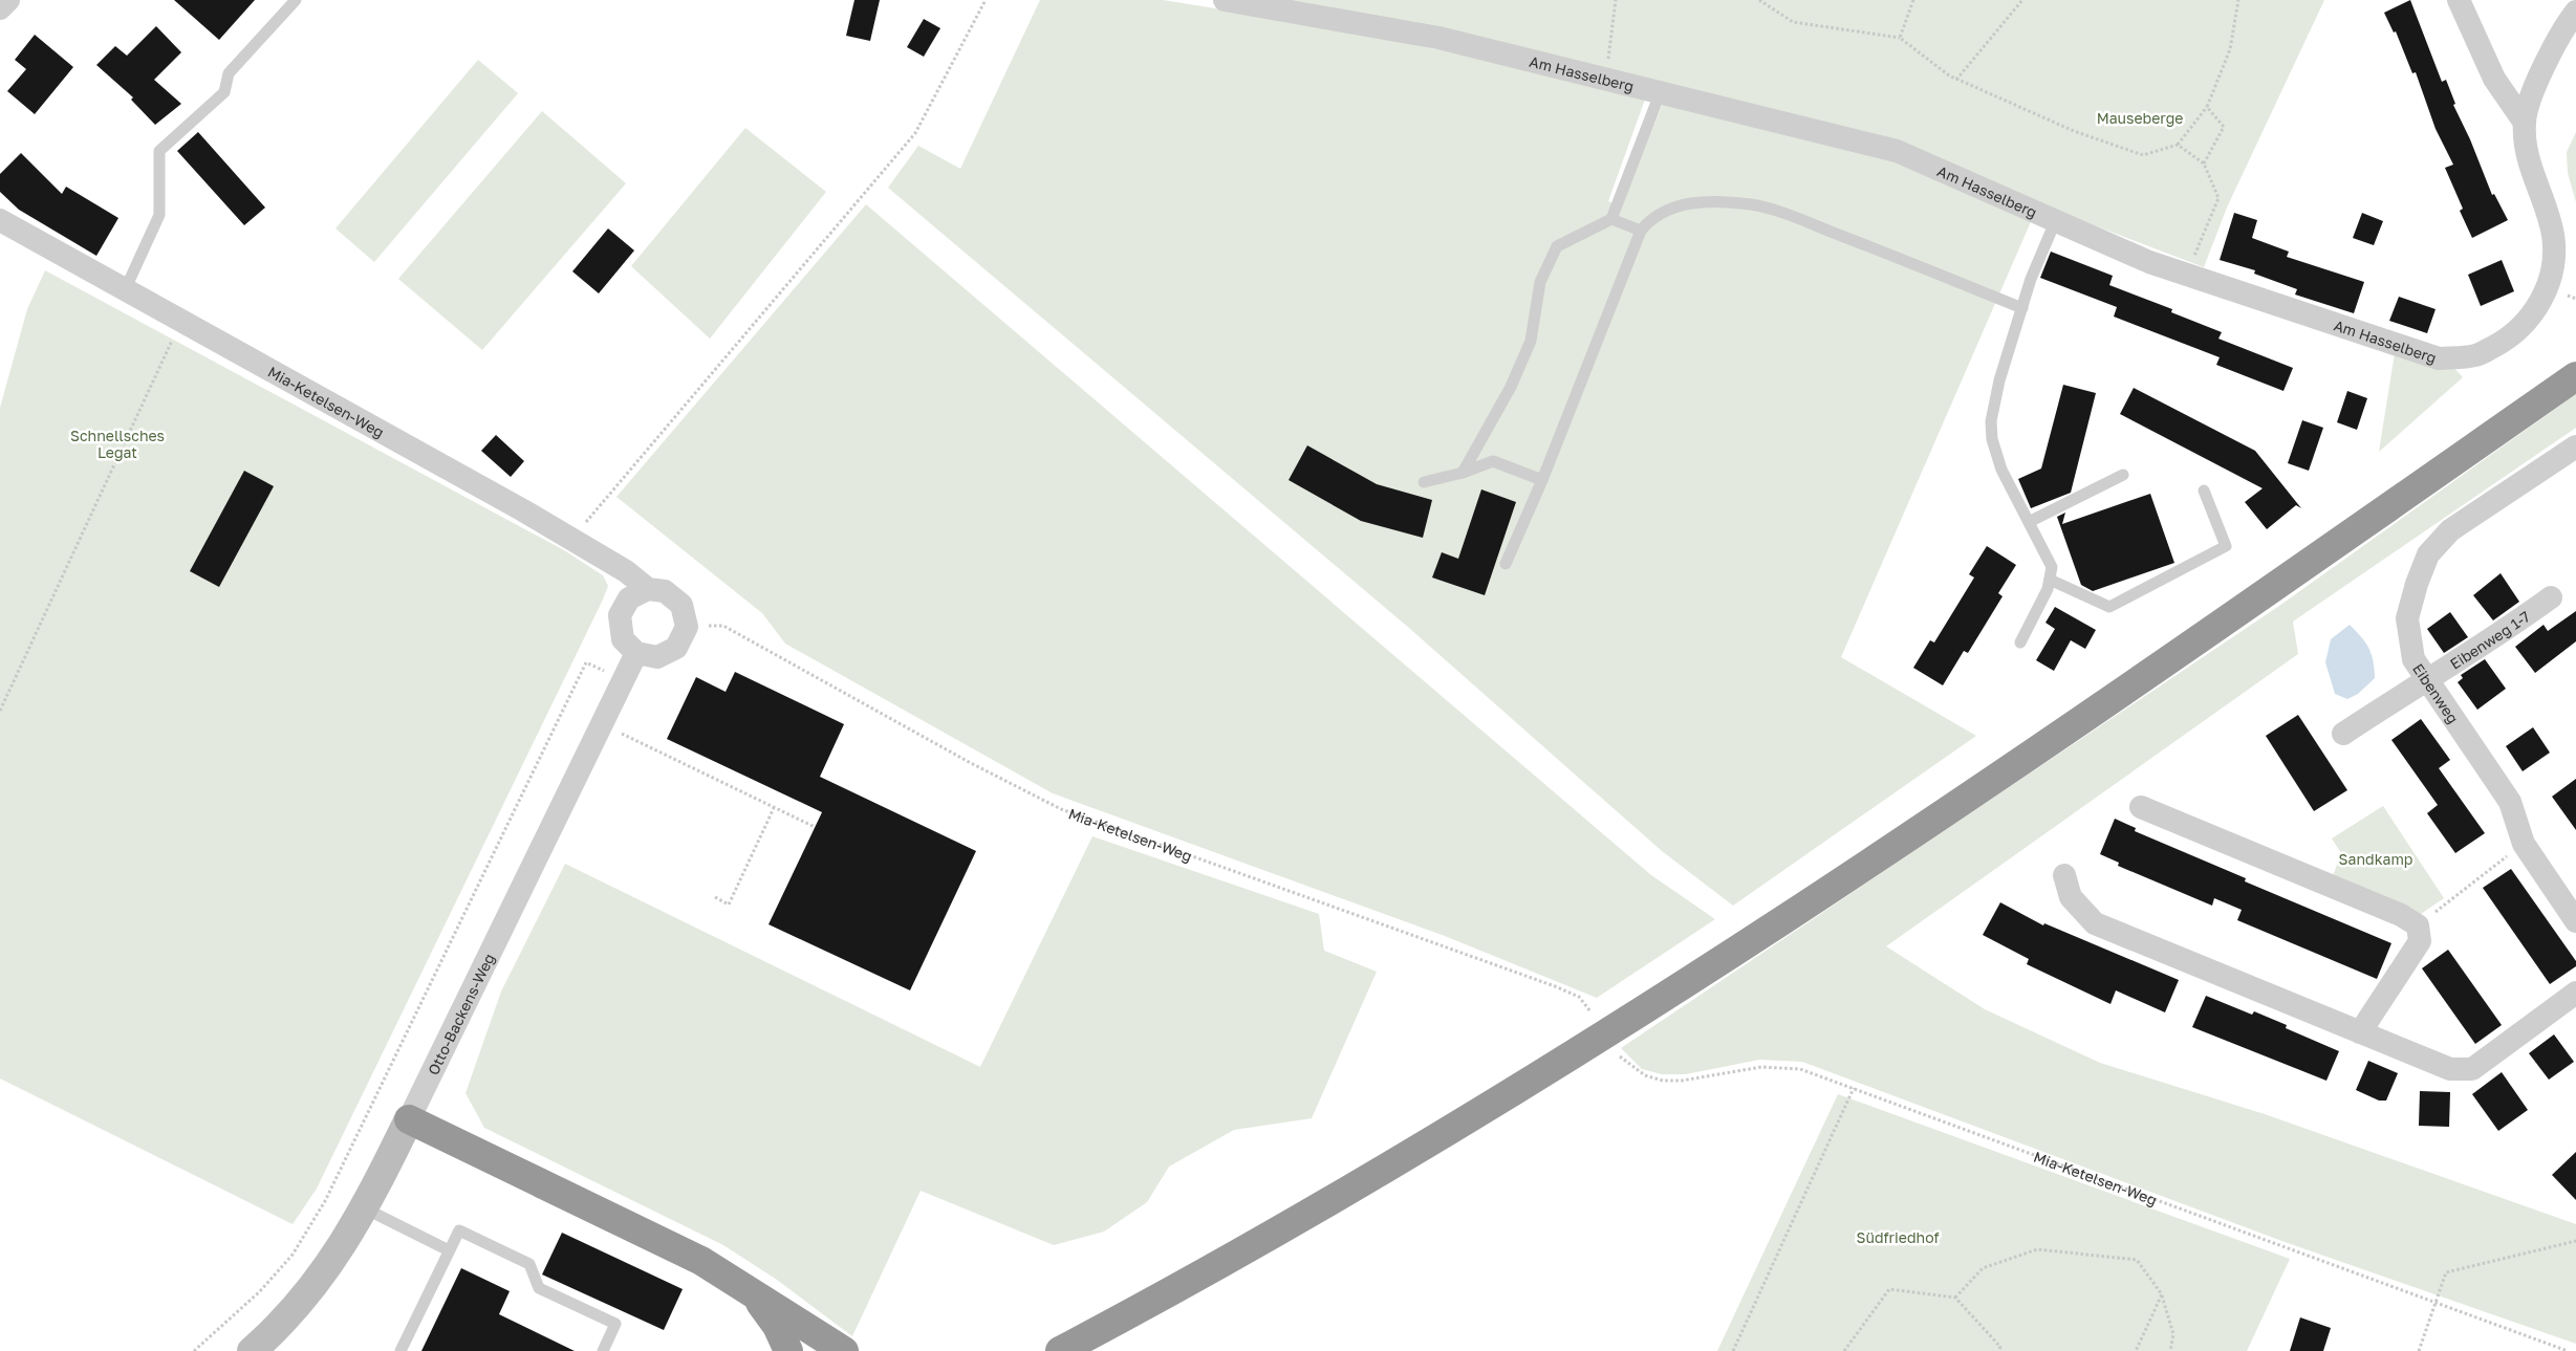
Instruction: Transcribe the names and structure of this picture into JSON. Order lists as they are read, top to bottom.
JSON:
{
  "streets": {
    "street": [
      "Am Hasselberg",
      "Mia-Ketelsen-Weg",
      "Eibenweg 1-7",
      "Eibenweg",
      "Otto-Backens-Weg"
    ]
  },
  "crossings": [
    ["Mia-Ketelsen-Weg", "Otto-Backens-Weg"],
    ["Eibenweg 1-7", "Eibenweg"]
  ],
  "parks": [
    "Mauseberge",
    "Schnellsches Legat",
    "Sandkamp",
    "Südfriedhof"
  ]
}
